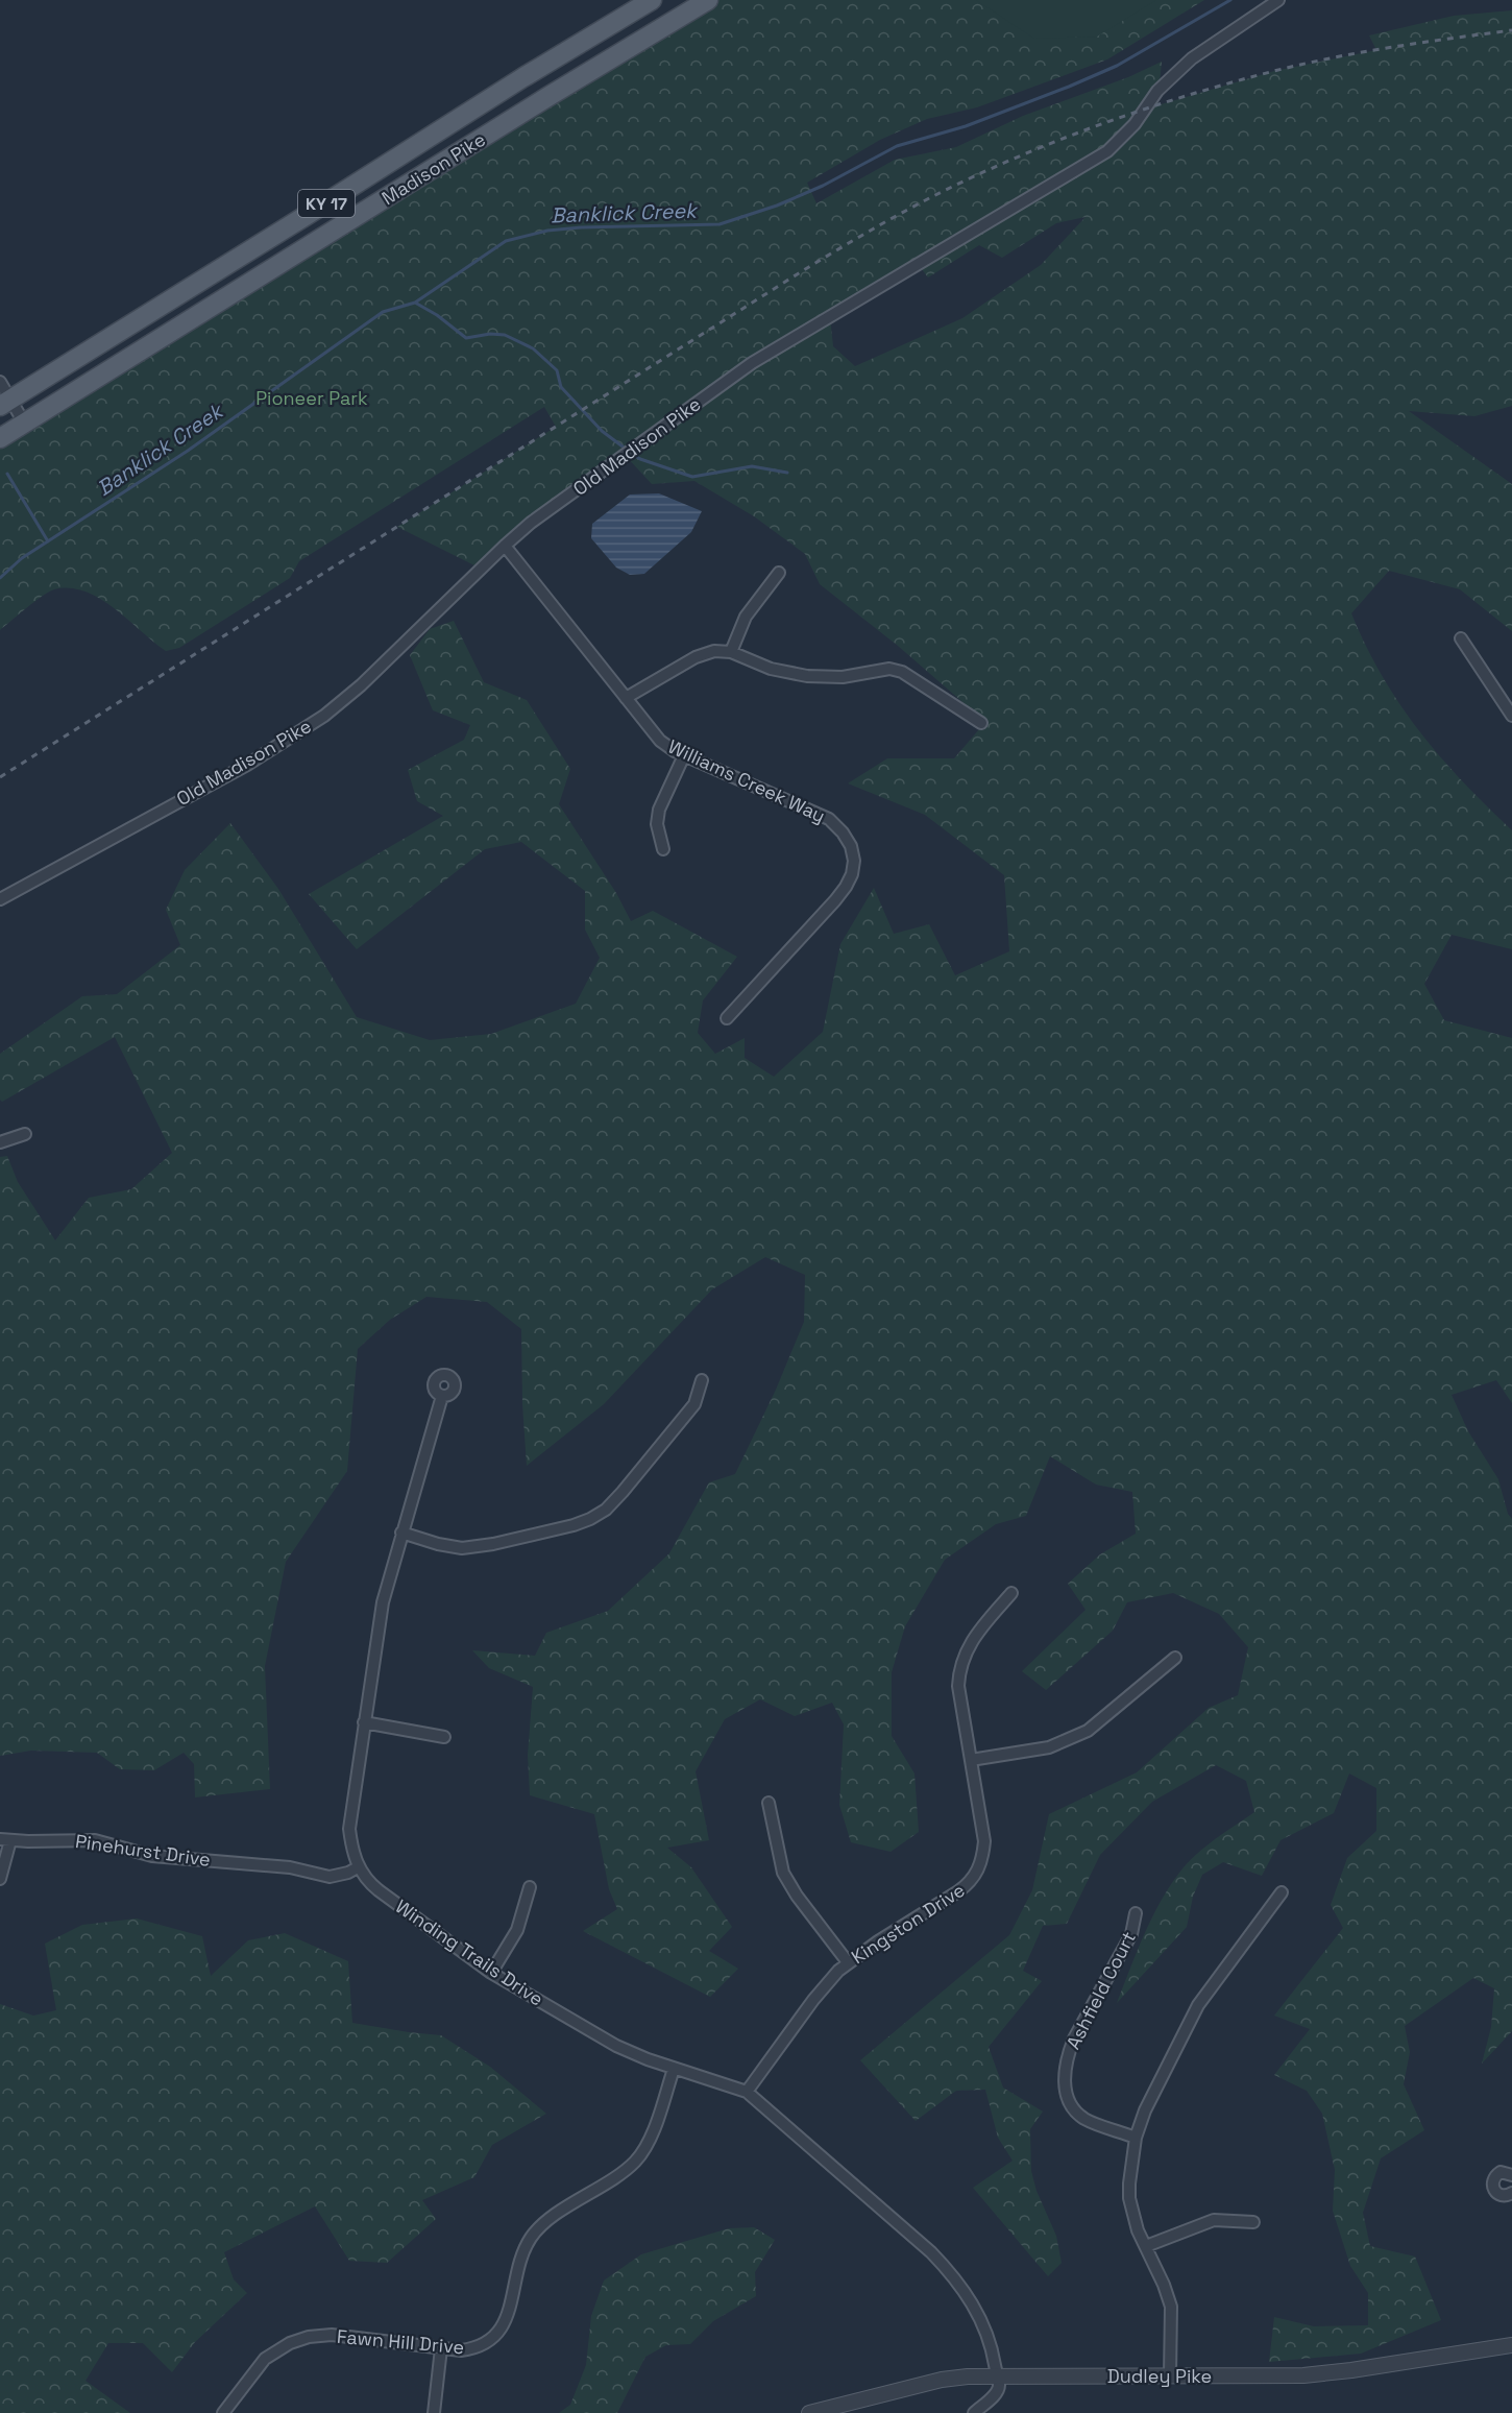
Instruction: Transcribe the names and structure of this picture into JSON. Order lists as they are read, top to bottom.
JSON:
{
  "streets": {
    "main road": ["Madison Pike", "KY 17"],
    "street": [
      "Old Madison Pike",
      "Williams Creek Way",
      "Pinehurst Drive",
      "Kingston Drive",
      "Winding Trails Drive",
      "Ashfield Court",
      "Fawn Hill Drive",
      "Dudley Pike"
    ]
  },
  "crossings": [
    ["Old Madison Pike", "Williams Creek Way"],
    ["Pinehurst Drive", "Winding Trails Drive"],
    ["Kingston Drive", "Winding Trails Drive"],
    ["Winding Trails Drive", "Fawn Hill Drive"],
    ["Winding Trails Drive", "Dudley Pike"]
  ],
  "water": ["Banklick Creek"],
  "parks": ["Pioneer Park"]
}
